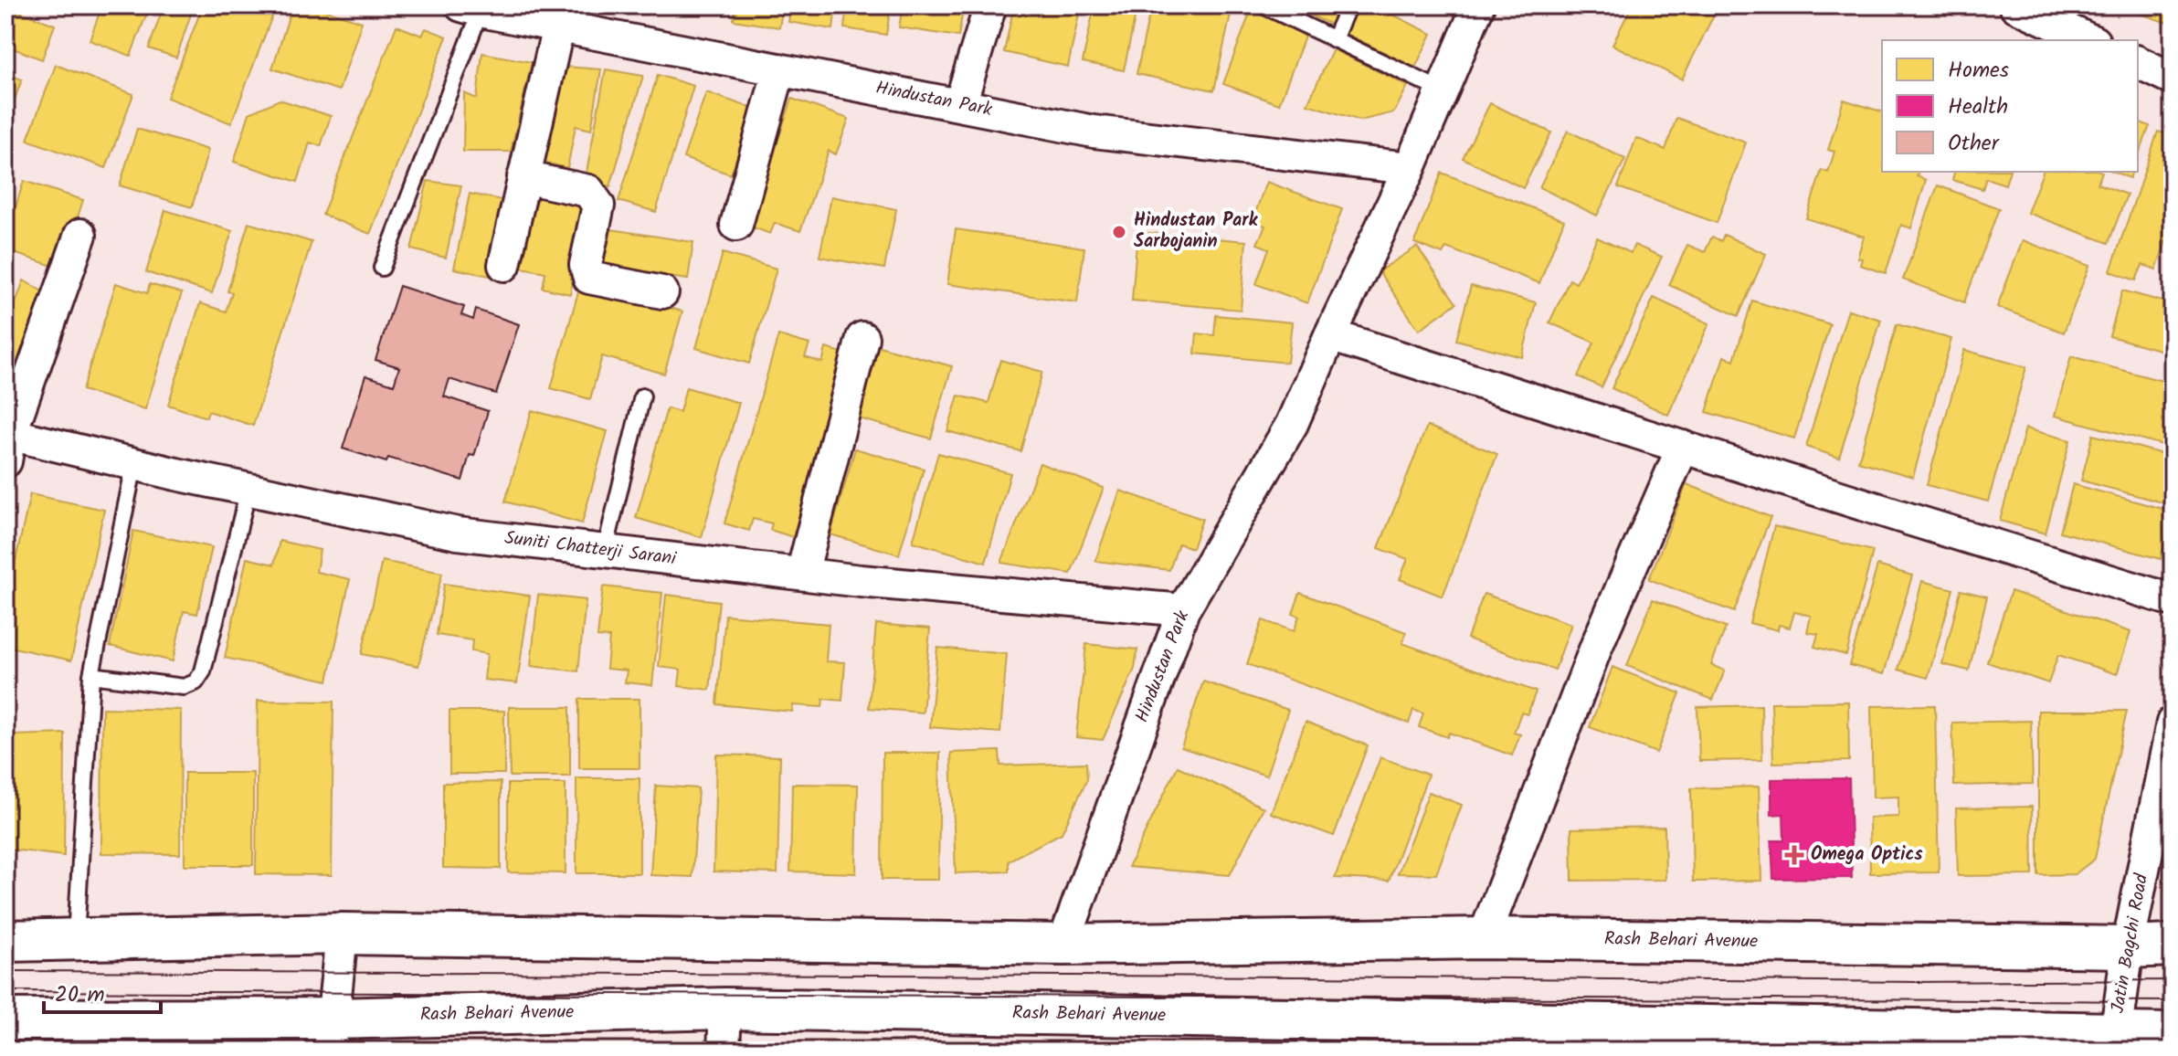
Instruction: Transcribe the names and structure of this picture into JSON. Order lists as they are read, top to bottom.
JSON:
{
  "streets": {
    "main road": ["Rash Behari Avenue"],
    "street": ["Hindustan Park", "Suniti Chatterji Sarani", "Jatin Bagchi Road"]
  },
  "crossings": [
    ["Hindustan Park", "Suniti Chatterji Sarani"],
    ["Hindustan Park", "Rash Behari Avenue"],
    ["Rash Behari Avenue", "Jatin Bagchi Road"]
  ],
  "places": {
    "other": ["Hindustan Park Sarbojanin"],
    "health": ["Omega Optics"]
  },
  "legend": ["Homes", "Health", "Other"],
  "scale_bar": "20 m"
}
